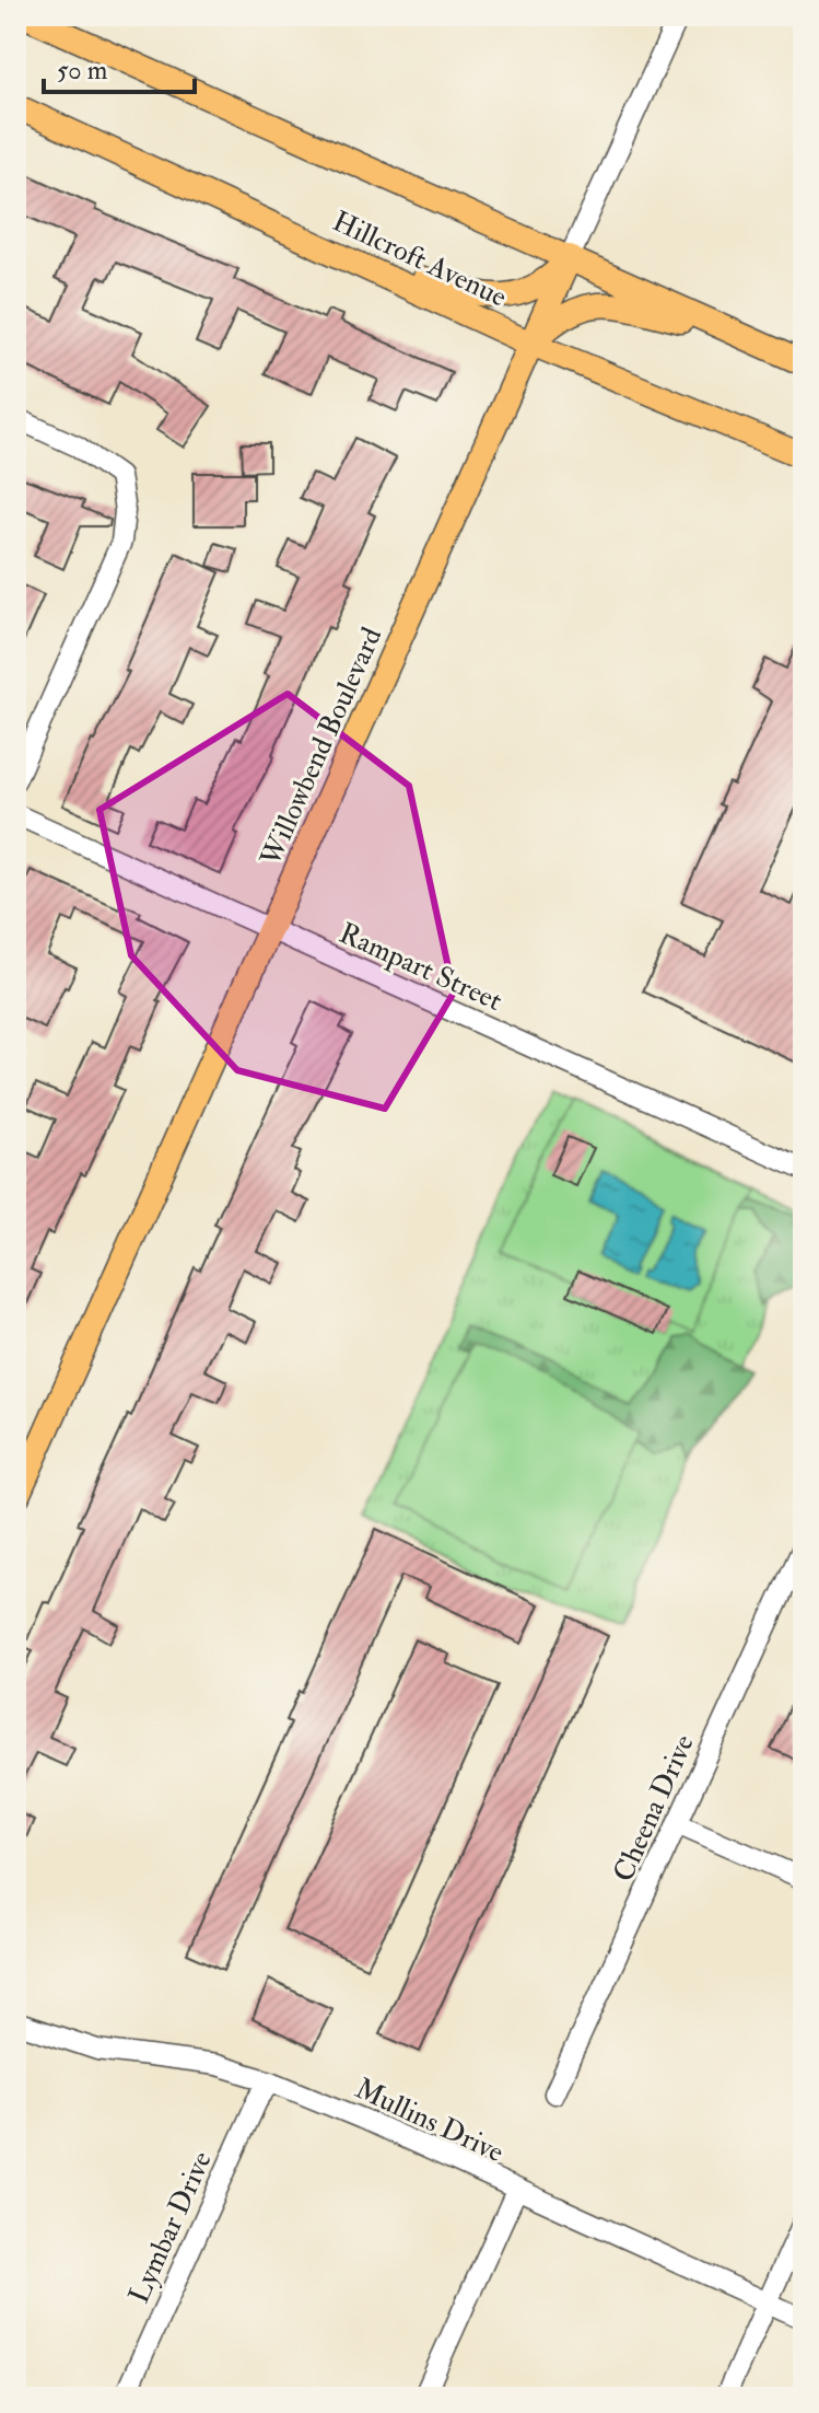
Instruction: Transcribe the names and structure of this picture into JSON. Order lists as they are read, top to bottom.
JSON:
{
  "streets": {
    "main road": ["Hillcroft Avenue", "Willowbend Boulevard"],
    "street": [
      "Rampart Street",
      "Cheena Drive",
      "Mullins Drive",
      "Lymbar Drive"
    ]
  },
  "crossings": [
    ["Hillcroft Avenue", "Willowbend Boulevard"],
    ["Willowbend Boulevard", "Rampart Street"],
    ["Mullins Drive", "Lymbar Drive"]
  ],
  "scale_bar": "50 m"
}
